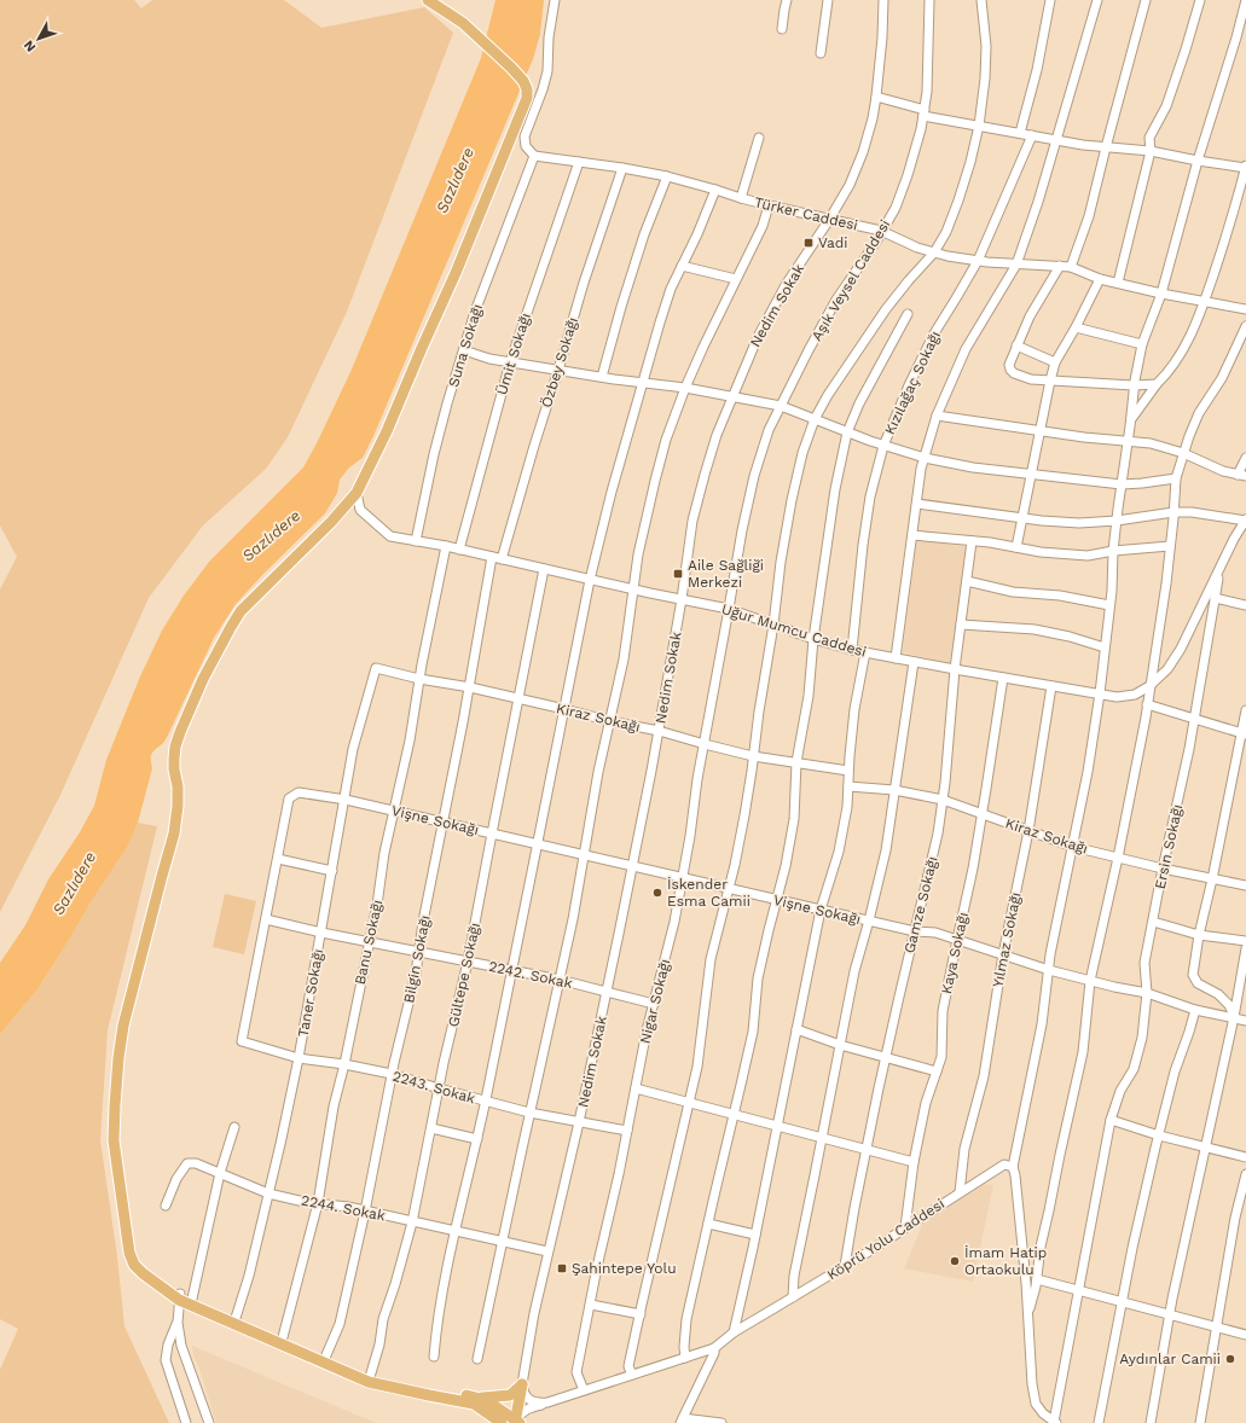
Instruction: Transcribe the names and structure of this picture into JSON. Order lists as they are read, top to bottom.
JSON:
{
  "streets": {
    "street": [
      "Türker Caddesi",
      "Aşık Veysel Caddesi",
      "Nedim Sokak",
      "Suna Sokağı",
      "Ümit Sokağı",
      "Özbey Sokağı",
      "Kızılağaç Sokağı",
      "Uğur Mumcu Caddesi",
      "Kiraz Sokağı",
      "Vişne Sokağı",
      "Ersin Sokağı",
      "Gamze Sokağı",
      "Yılmaz Sokağı",
      "Banu Sokağı",
      "Kaya Sokağı",
      "Bilgin Sokağı",
      "Gültepe Sokağı",
      "2242. Sokak",
      "Taner Sokağı",
      "Nigar Sokağı",
      "2243. Sokak",
      "2244. Sokak",
      "Köprü Yolu Caddesi"
    ]
  },
  "crossings": [
    ["Türker Caddesi", "Aşık Veysel Caddesi"],
    ["Türker Caddesi", "Nedim Sokak"],
    ["Türker Caddesi", "Suna Sokağı"],
    ["Türker Caddesi", "Ümit Sokağı"],
    ["Türker Caddesi", "Özbey Sokağı"],
    ["Türker Caddesi", "Kızılağaç Sokağı"],
    ["Aşık Veysel Caddesi", "Uğur Mumcu Caddesi"],
    ["Aşık Veysel Caddesi", "Nigar Sokağı"],
    ["Nedim Sokak", "Uğur Mumcu Caddesi"],
    ["Nedim Sokak", "Kiraz Sokağı"],
    ["Nedim Sokak", "Vişne Sokağı"],
    ["Nedim Sokak", "2242. Sokak"],
    ["Nedim Sokak", "2243. Sokak"],
    ["Nedim Sokak", "2244. Sokak"],
    ["Nedim Sokak", "Köprü Yolu Caddesi"],
    ["Suna Sokağı", "Uğur Mumcu Caddesi"],
    ["Ümit Sokağı", "Uğur Mumcu Caddesi"],
    ["Özbey Sokağı", "Uğur Mumcu Caddesi"],
    ["Kızılağaç Sokağı", "Uğur Mumcu Caddesi"],
    ["Uğur Mumcu Caddesi", "Ersin Sokağı"],
    ["Uğur Mumcu Caddesi", "Gamze Sokağı"],
    ["Uğur Mumcu Caddesi", "Yılmaz Sokağı"],
    ["Uğur Mumcu Caddesi", "Banu Sokağı"],
    ["Uğur Mumcu Caddesi", "Kaya Sokağı"],
    ["Uğur Mumcu Caddesi", "Bilgin Sokağı"],
    ["Uğur Mumcu Caddesi", "Gültepe Sokağı"],
    ["Uğur Mumcu Caddesi", "Nigar Sokağı"],
    ["Kiraz Sokağı", "Ersin Sokağı"],
    ["Kiraz Sokağı", "Gamze Sokağı"],
    ["Kiraz Sokağı", "Yılmaz Sokağı"],
    ["Kiraz Sokağı", "Banu Sokağı"],
    ["Kiraz Sokağı", "Kaya Sokağı"],
    ["Kiraz Sokağı", "Bilgin Sokağı"],
    ["Kiraz Sokağı", "Gültepe Sokağı"],
    ["Kiraz Sokağı", "Taner Sokağı"],
    ["Kiraz Sokağı", "Nigar Sokağı"],
    ["Vişne Sokağı", "Ersin Sokağı"],
    ["Vişne Sokağı", "Gamze Sokağı"],
    ["Vişne Sokağı", "Yılmaz Sokağı"],
    ["Vişne Sokağı", "Banu Sokağı"],
    ["Vişne Sokağı", "Kaya Sokağı"],
    ["Vişne Sokağı", "Bilgin Sokağı"],
    ["Vişne Sokağı", "Gültepe Sokağı"],
    ["Vişne Sokağı", "Taner Sokağı"],
    ["Vişne Sokağı", "Nigar Sokağı"],
    ["Gamze Sokağı", "Köprü Yolu Caddesi"],
    ["Yılmaz Sokağı", "Köprü Yolu Caddesi"],
    ["Banu Sokağı", "2242. Sokak"],
    ["Banu Sokağı", "2243. Sokak"],
    ["Banu Sokağı", "2244. Sokak"],
    ["Kaya Sokağı", "Köprü Yolu Caddesi"],
    ["Bilgin Sokağı", "2242. Sokak"],
    ["Bilgin Sokağı", "2243. Sokak"],
    ["Bilgin Sokağı", "2244. Sokak"],
    ["Gültepe Sokağı", "2242. Sokak"],
    ["Gültepe Sokağı", "2243. Sokak"],
    ["Gültepe Sokağı", "2244. Sokak"],
    ["2242. Sokak", "Taner Sokağı"],
    ["2242. Sokak", "Nigar Sokağı"],
    ["2242. Sokak", "2243. Sokak"],
    ["Taner Sokağı", "2243. Sokak"],
    ["Taner Sokağı", "2244. Sokak"],
    ["Nigar Sokağı", "2243. Sokak"],
    ["Nigar Sokağı", "Köprü Yolu Caddesi"]
  ],
  "water": ["Sazlıdere"],
  "places": {
    "transit": ["Vadi", "Aile Sağliği Merkezi", "Şahintepe Yolu"],
    "other": ["İskender Esma Camii", "İmam Hatip Ortaokulu", "Aydınlar Camii"]
  },
  "north": "bottom left"
}
